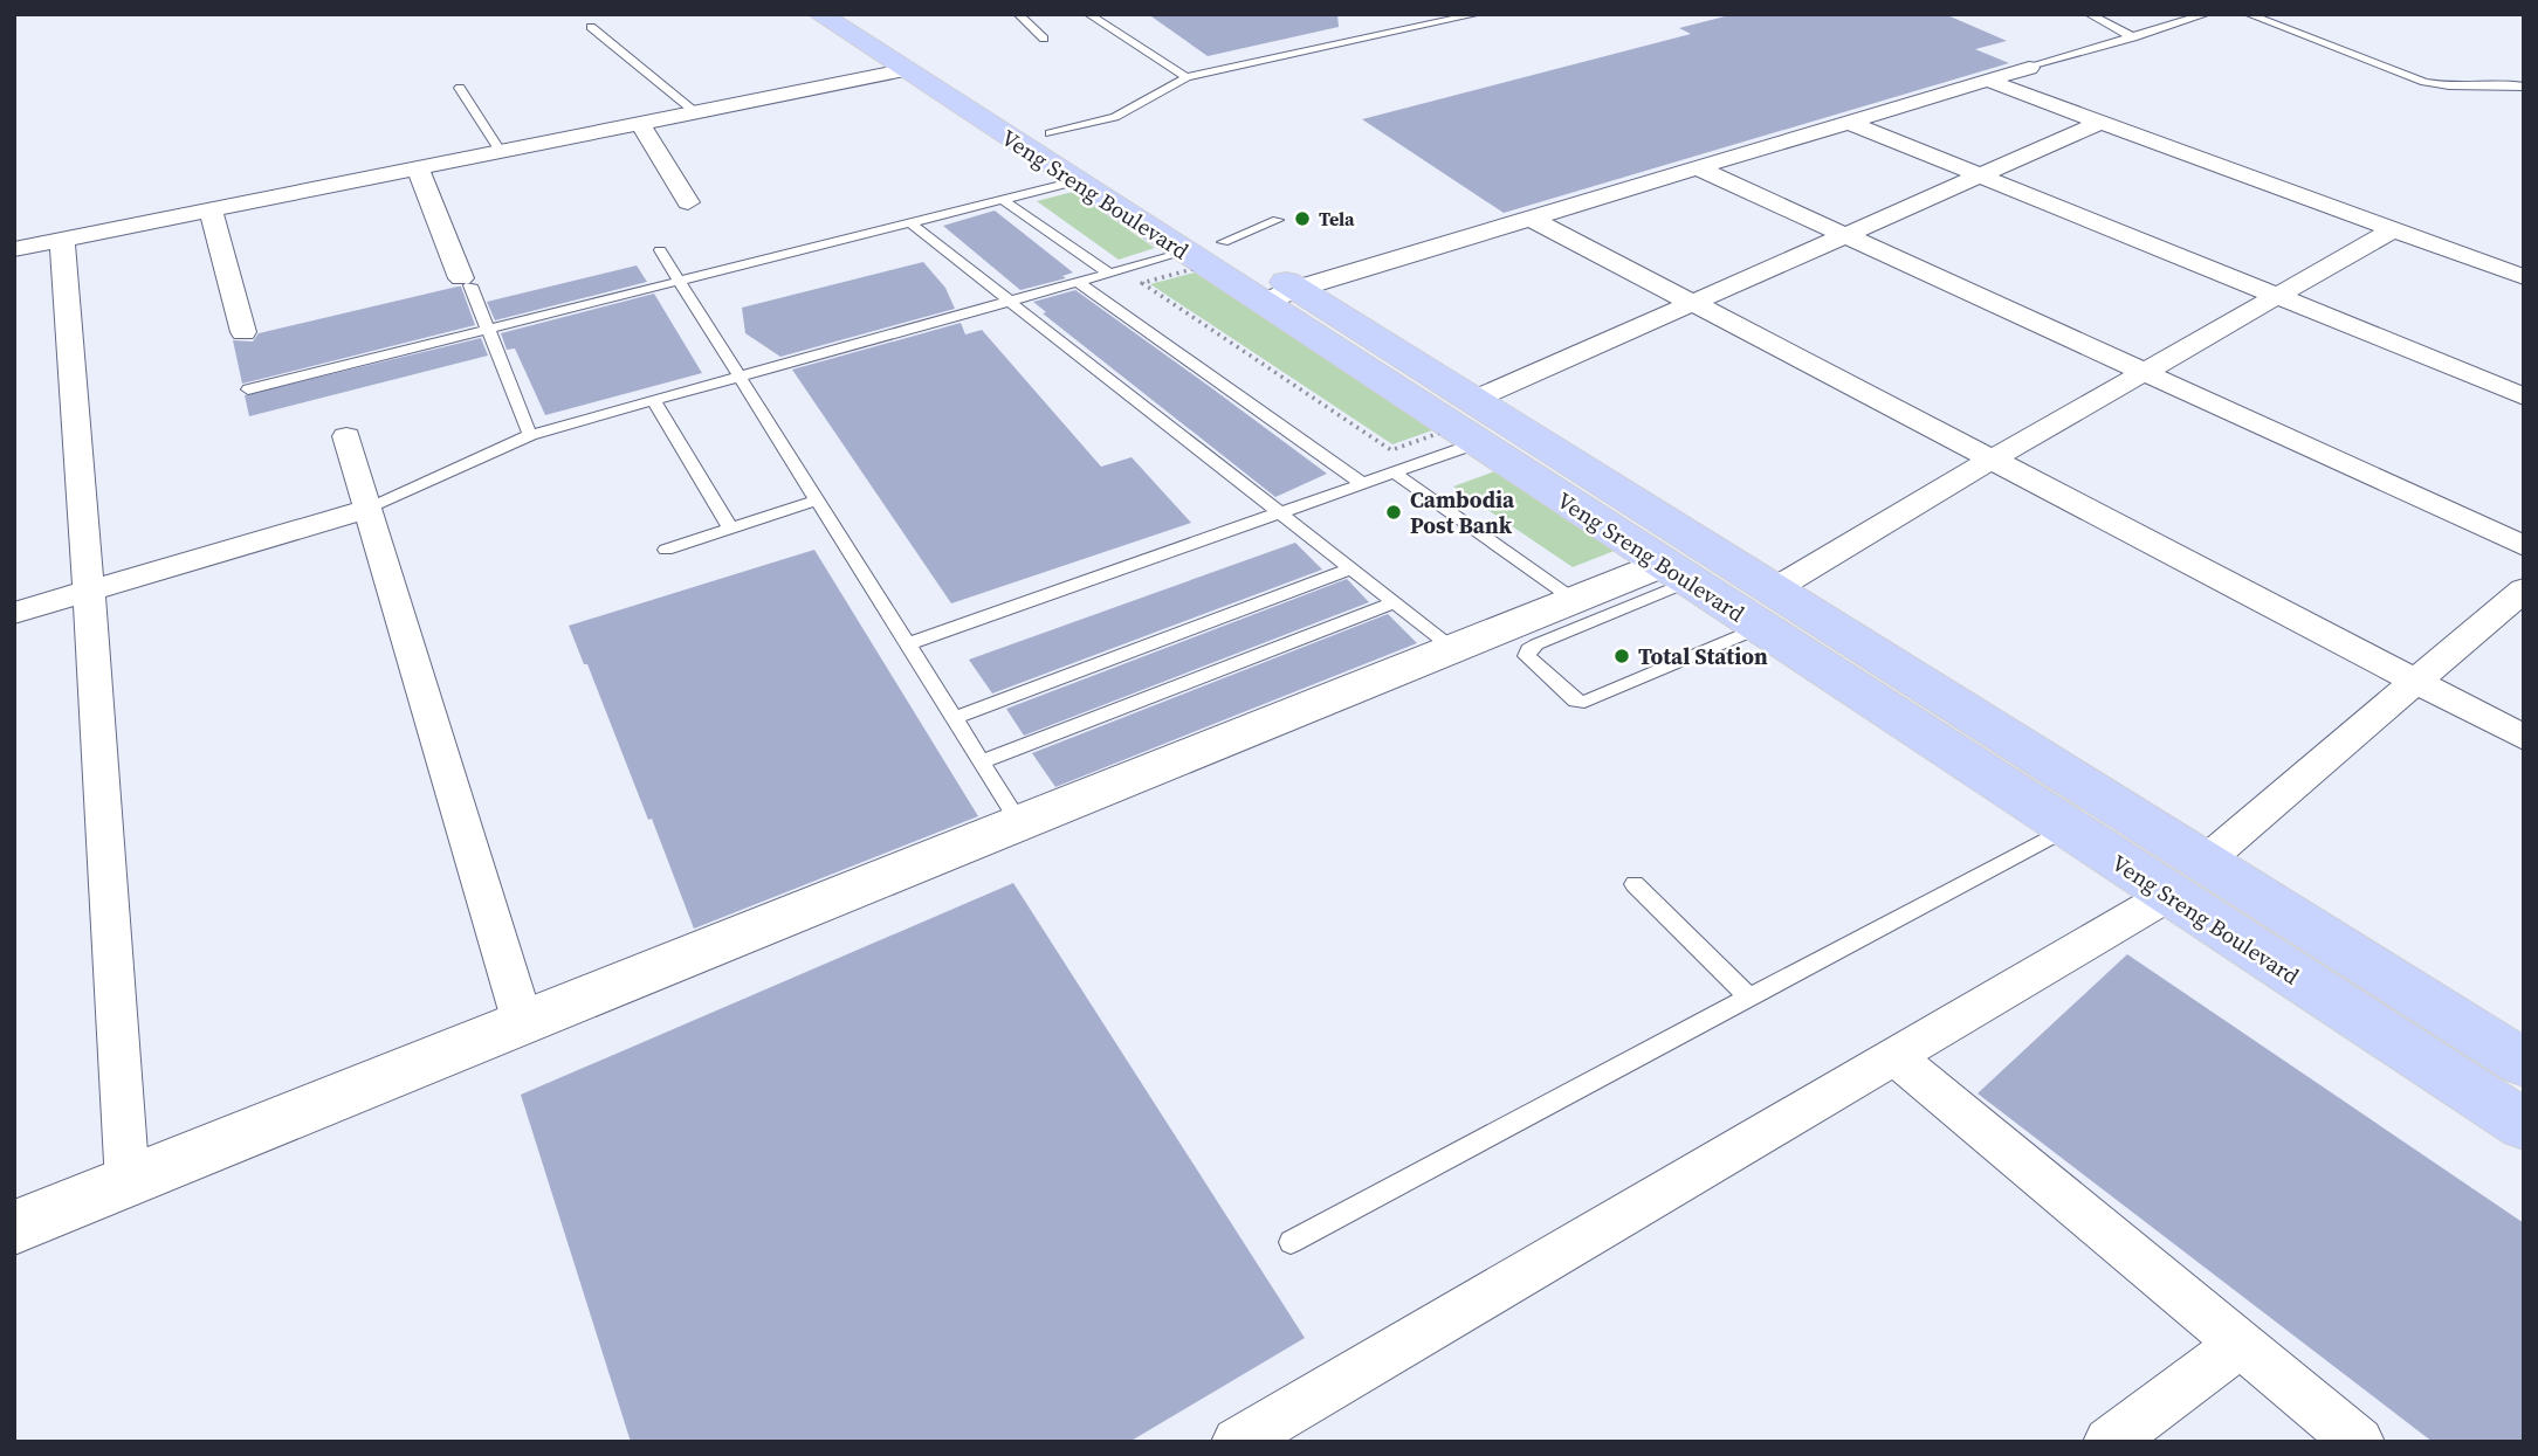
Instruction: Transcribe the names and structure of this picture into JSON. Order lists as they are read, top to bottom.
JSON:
{
  "streets": {
    "main road": ["Veng Sreng Boulevard"]
  },
  "places": ["Tela", "Cambodia Post Bank", "Total Station"]
}
